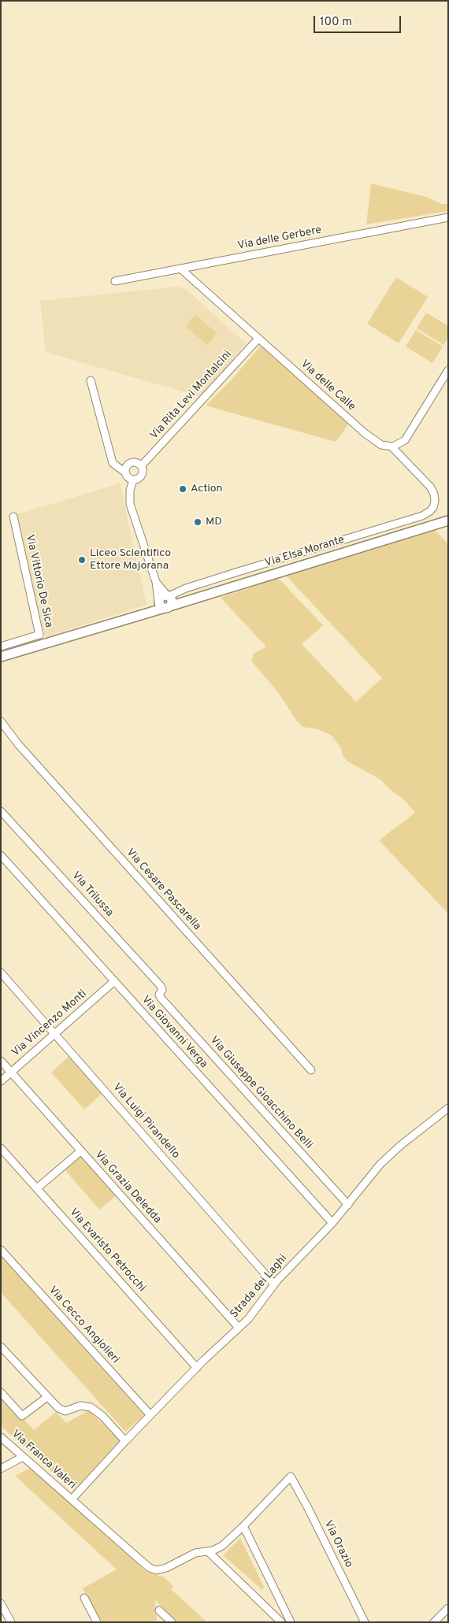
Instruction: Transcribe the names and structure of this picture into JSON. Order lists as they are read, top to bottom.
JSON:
{
  "streets": {
    "street": [
      "Via delle Gerbere",
      "Via delle Calle",
      "Via Rita Levi Montalcini",
      "Via Elsa Morante",
      "Via Vittorio De Sica",
      "Via Cesare Pascarella",
      "Via Trilussa",
      "Via Vincenzo Monti",
      "Via Giovanni Verga",
      "Via Giuseppe Gioacchino Belli",
      "Via Luigi Pirandello",
      "Via Grazia Deledda",
      "Via Evaristo Petrocchi",
      "Strada dei Laghi",
      "Via Cecco Angiolieri",
      "Via Franca Valeri",
      "Via Orazio"
    ]
  },
  "crossings": [
    ["Via delle Gerbere", "Via delle Calle"],
    ["Via delle Calle", "Via Rita Levi Montalcini"],
    ["Via Rita Levi Montalcini", "Via Elsa Morante"],
    ["Via Trilussa", "Via Giuseppe Gioacchino Belli"],
    ["Via Vincenzo Monti", "Via Giovanni Verga"],
    ["Via Vincenzo Monti", "Via Luigi Pirandello"],
    ["Via Vincenzo Monti", "Via Grazia Deledda"],
    ["Via Giovanni Verga", "Strada dei Laghi"],
    ["Via Giuseppe Gioacchino Belli", "Strada dei Laghi"],
    ["Via Luigi Pirandello", "Strada dei Laghi"],
    ["Via Grazia Deledda", "Strada dei Laghi"],
    ["Via Evaristo Petrocchi", "Strada dei Laghi"],
    ["Strada dei Laghi", "Via Cecco Angiolieri"],
    ["Strada dei Laghi", "Via Franca Valeri"],
    ["Via Franca Valeri", "Via Orazio"]
  ],
  "places": ["Action", "MD", "Liceo Scientifico Ettore Majorana"],
  "scale_bar": "100 m"
}
